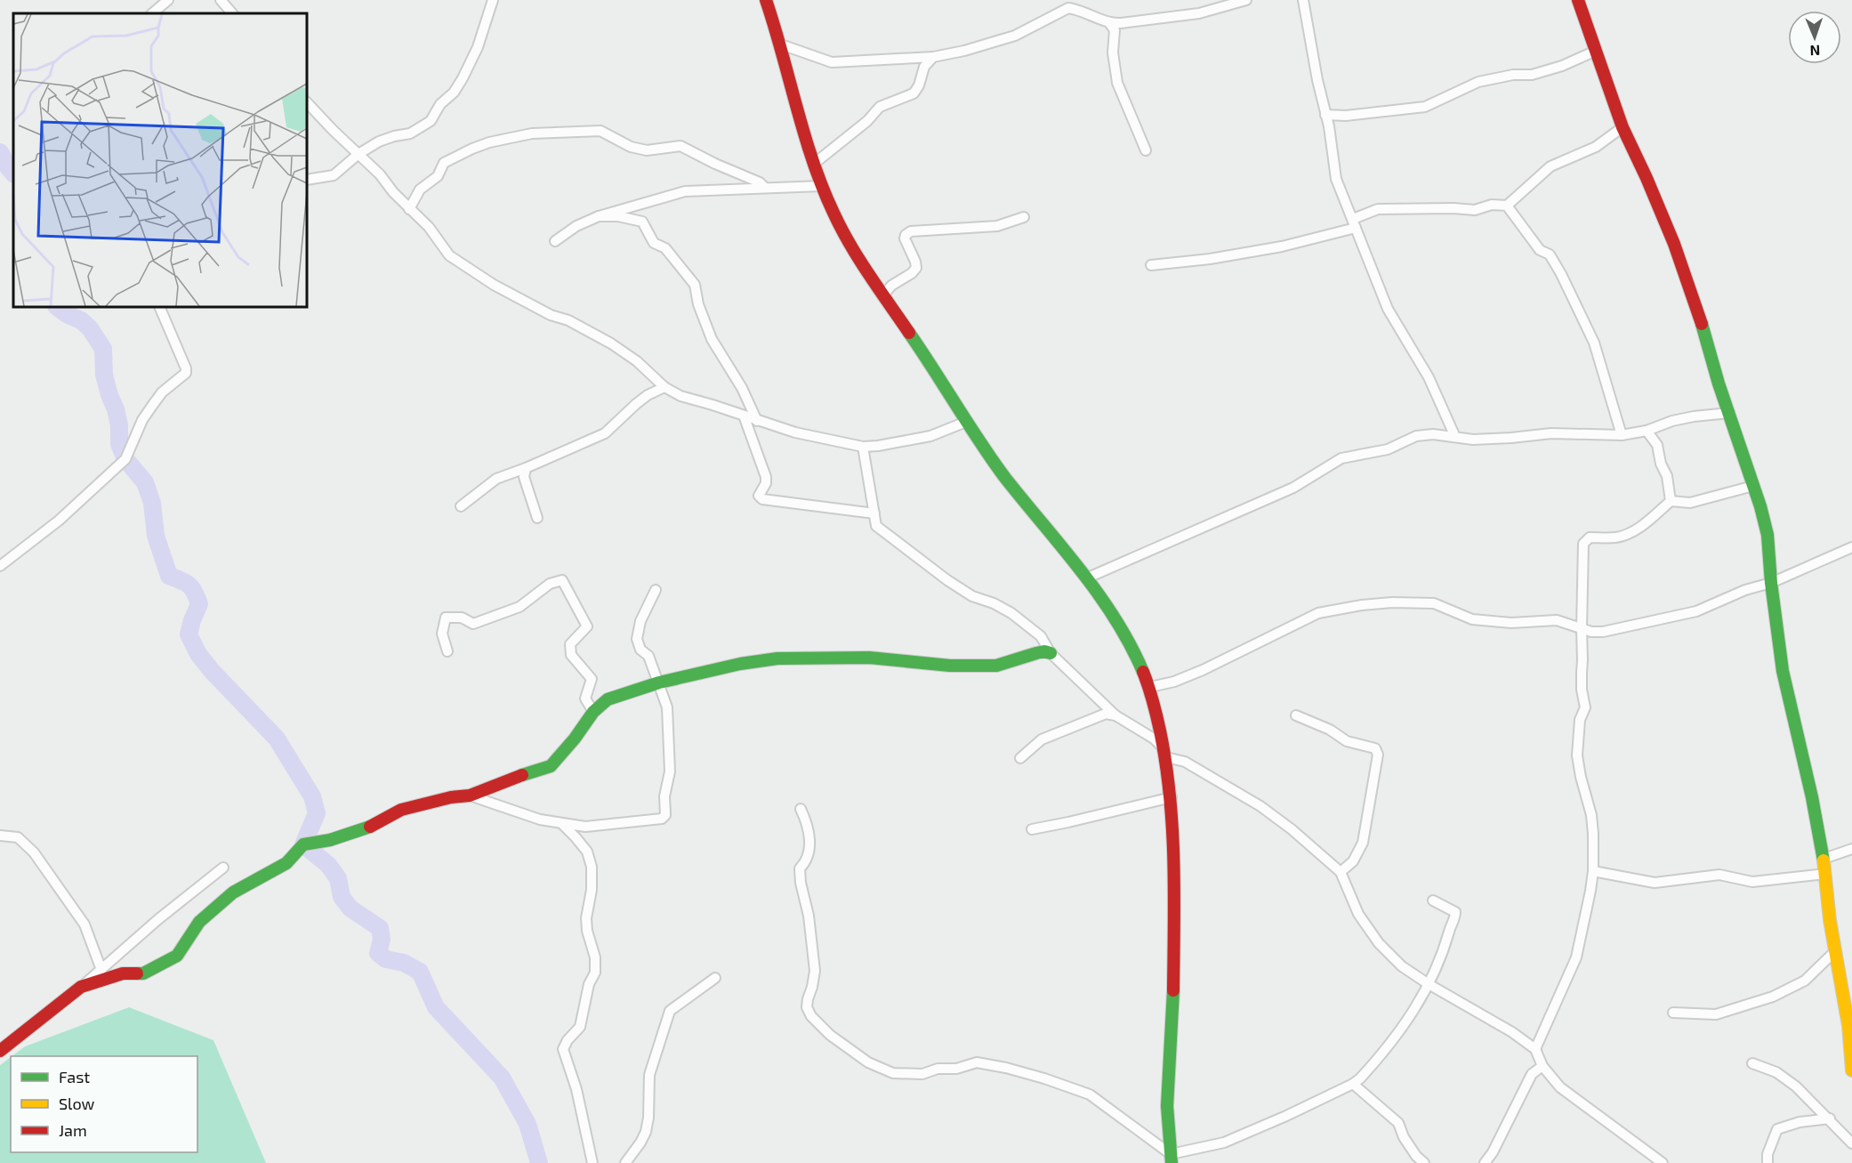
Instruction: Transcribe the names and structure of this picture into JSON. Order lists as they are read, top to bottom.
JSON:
{
  "legend": ["Fast", "Slow", "Jam"],
  "north": "bottom"
}
